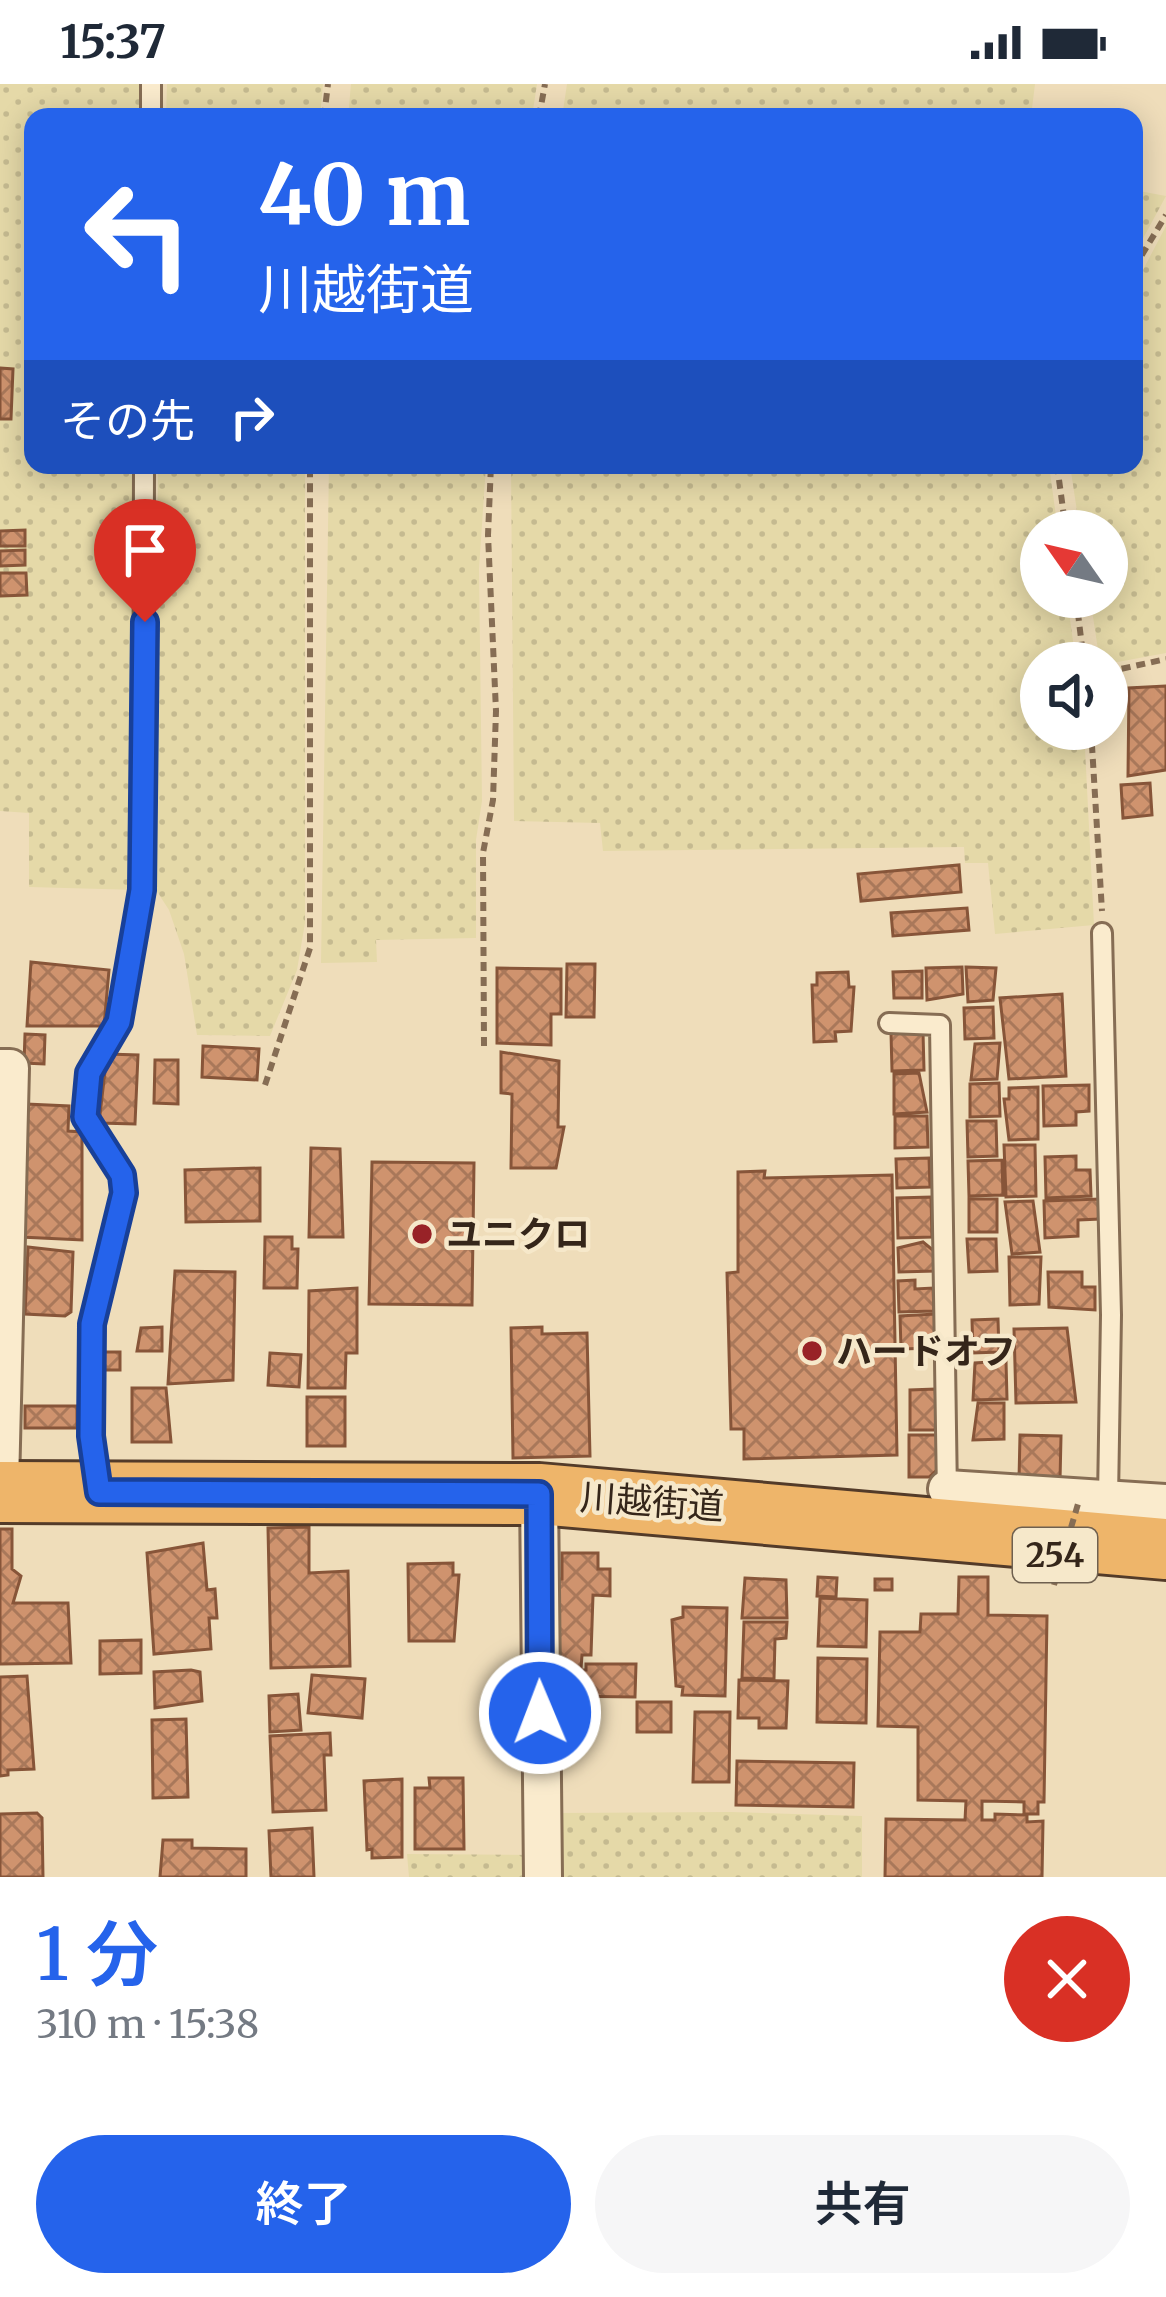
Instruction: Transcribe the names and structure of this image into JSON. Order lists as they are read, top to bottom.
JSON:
{
  "streets": {
    "highway": ["川越街道", "254"]
  },
  "places": ["ユニクロ", "ハードオフ"],
  "north": "top left",
  "page": {
    "status": "15:37",
    "turn": ["40 m", "川越街道"],
    "then": "その先",
    "heading": ["1 分", "310 m · 15:38"],
    "buttons": ["終了", "共有"]
  }
}
